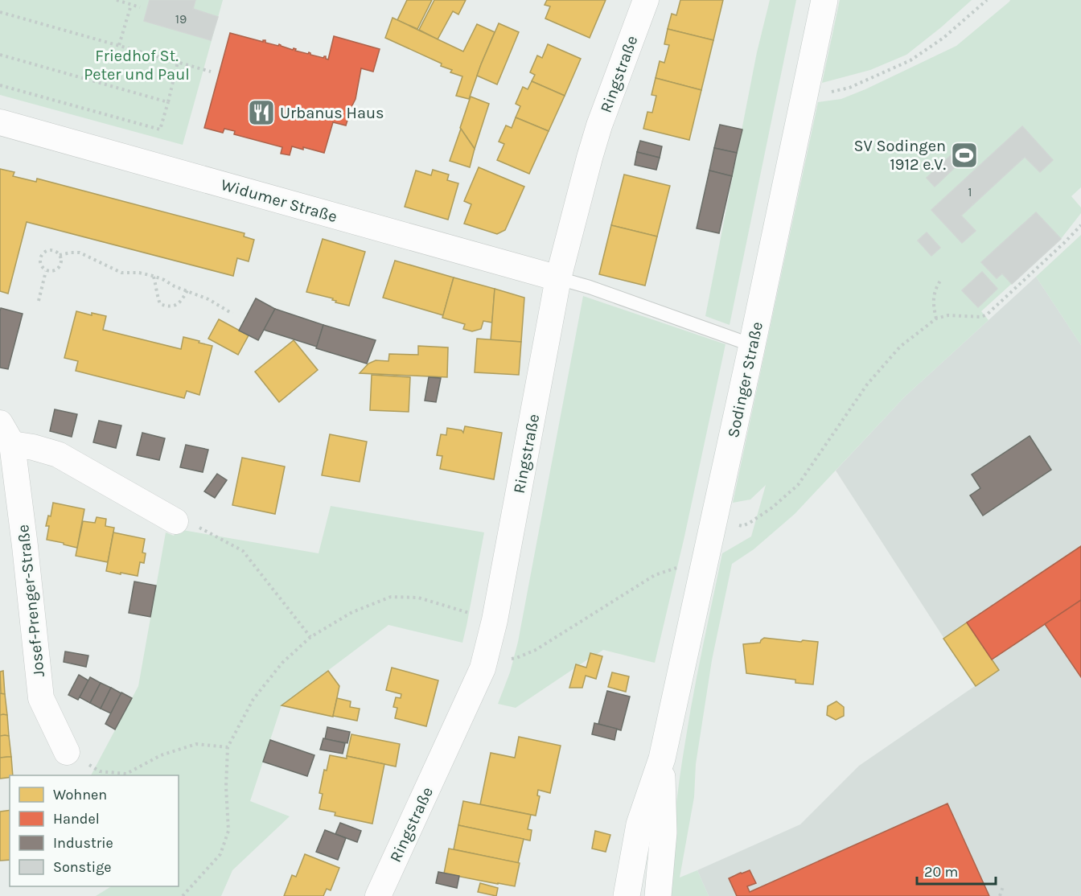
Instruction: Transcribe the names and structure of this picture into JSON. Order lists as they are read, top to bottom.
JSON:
{
  "streets": {
    "main road": ["Sodinger Straße"],
    "street": ["Ringstraße", "Widumer Straße", "Josef-Prenger-Straße"]
  },
  "crossings": [
    ["Ringstraße", "Widumer Straße"]
  ],
  "parks": ["Friedhof St. Peter und Paul"],
  "places": {
    "restaurant": ["Urbanus Haus"],
    "sports": ["SV Sodingen 1912 e.V."]
  },
  "house_numbers": ["19", "1"],
  "legend": [
    "Wohnen",
    "Handel",
    "Industrie",
    "Sonstige"
  ],
  "scale_bar": "20 m"
}
